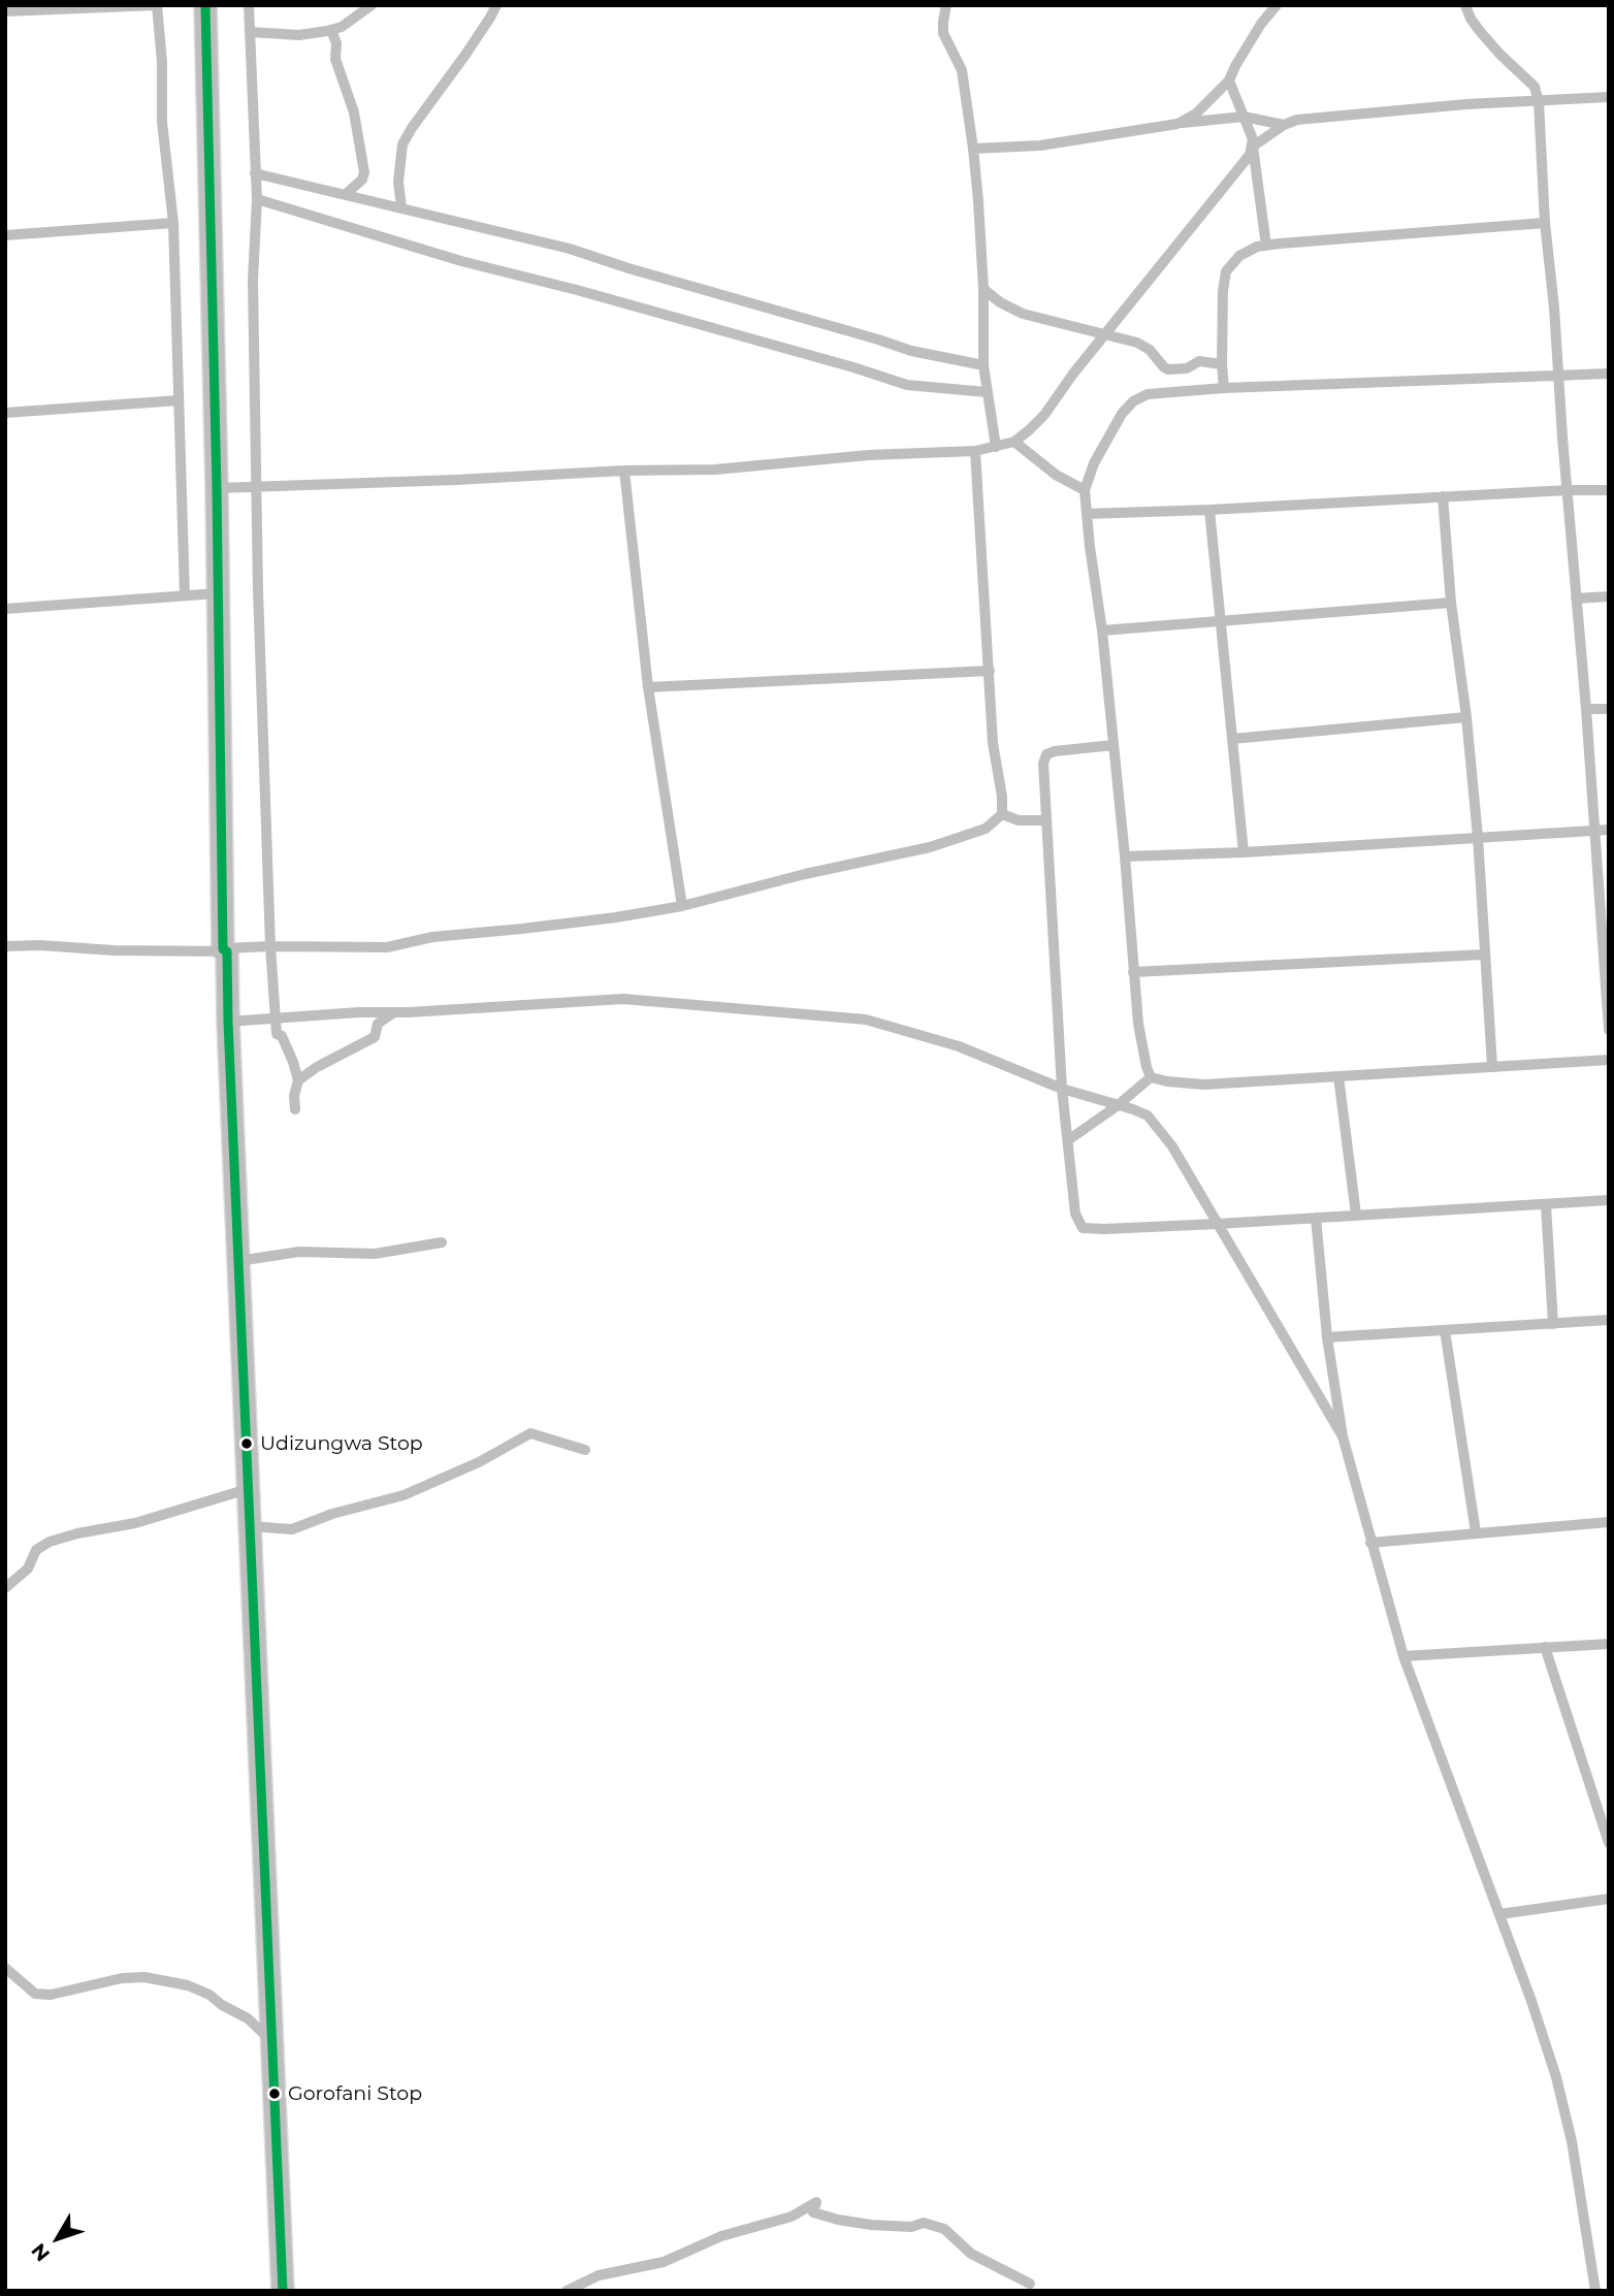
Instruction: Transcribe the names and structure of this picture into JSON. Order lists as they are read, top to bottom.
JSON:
{
  "places": ["Udizungwa Stop", "Gorofani Stop"],
  "north": "bottom left"
}
